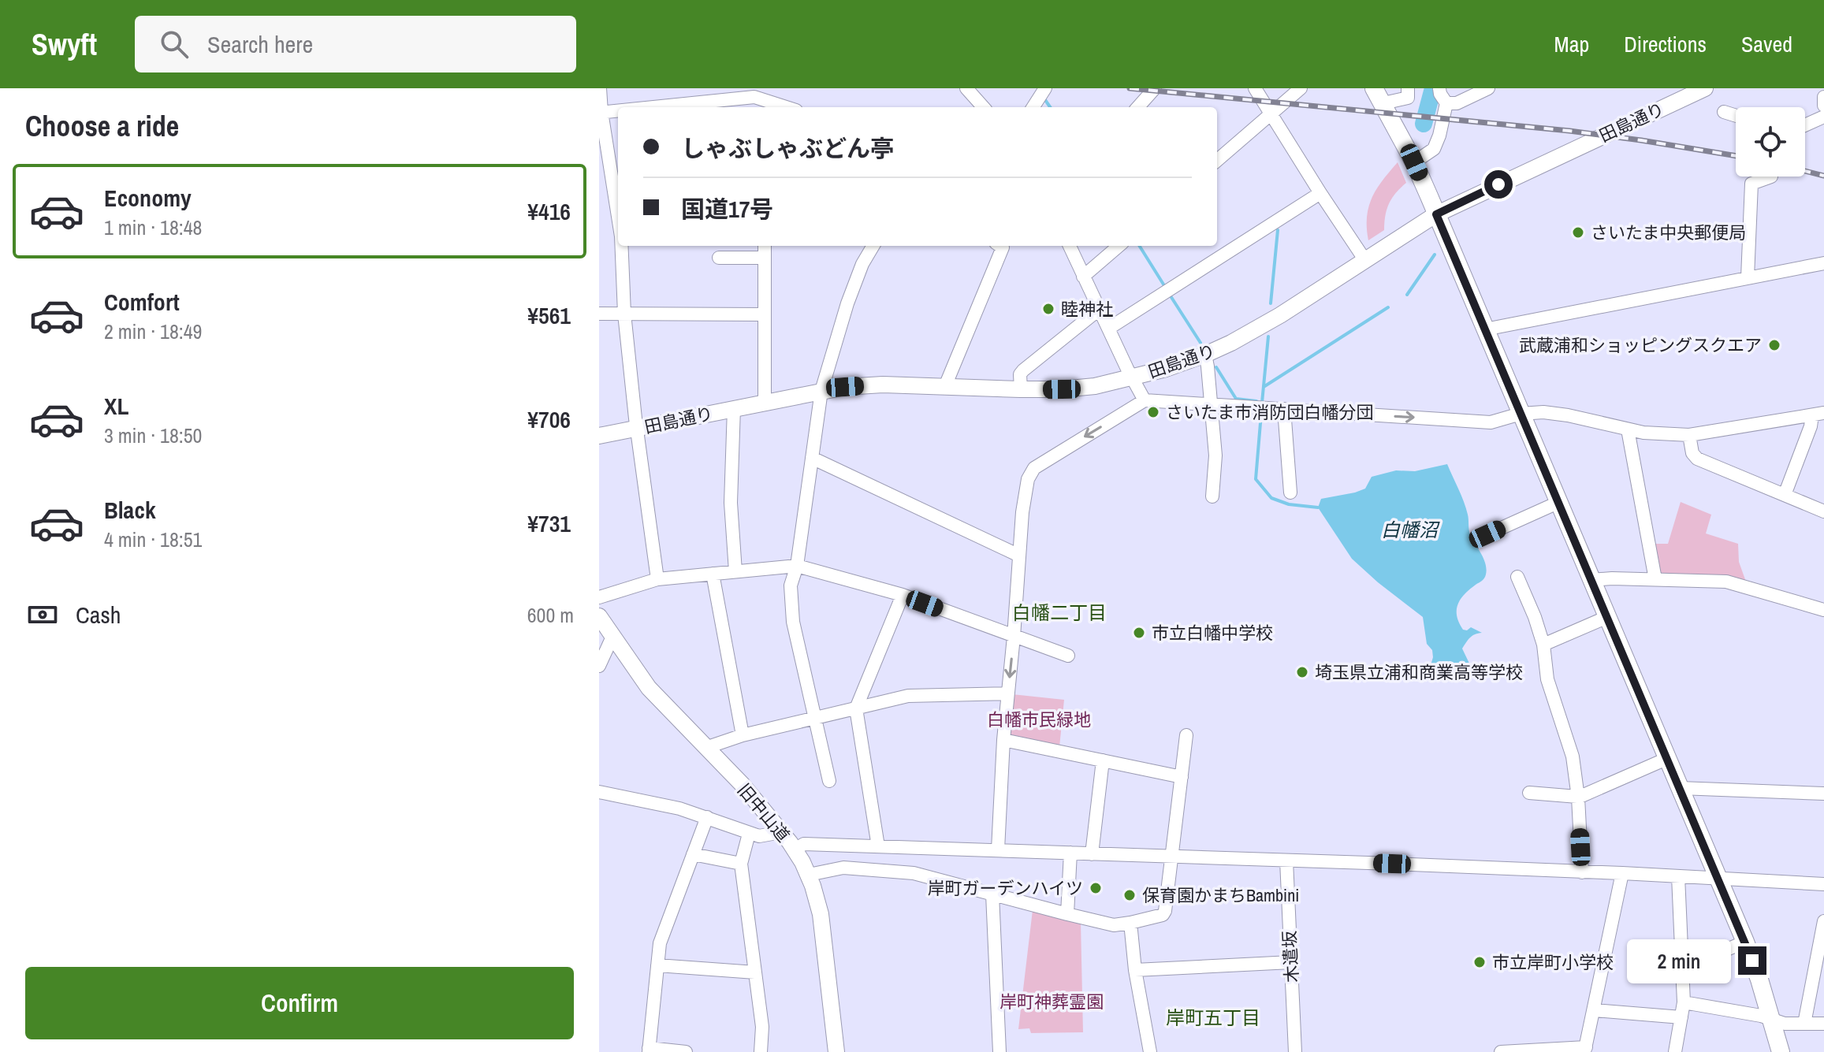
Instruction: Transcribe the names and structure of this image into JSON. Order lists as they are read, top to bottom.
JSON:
{
  "streets": {
    "main road": ["田島通り", "旧中山道"],
    "street": ["木遣坂"]
  },
  "districts": ["白幡二丁目", "岸町五丁目"],
  "water": ["白幡沼"],
  "parks": ["白幡市民緑地", "岸町神葬霊園"],
  "places": [
    "さいたま中央郵便局",
    "睦神社",
    "武蔵浦和ショッピングスクエア",
    "さいたま市消防団白幡分団",
    "市立白幡中学校",
    "埼玉県立浦和商業高等学校",
    "岸町ガーデンハイツ",
    "保育園かまちBambini",
    "市立岸町小学校"
  ],
  "page": {
    "header": "Swyft",
    "search": "Search here",
    "nav": ["Map", "Directions", "Saved"],
    "heading": "Choose a ride",
    "banner": ["しゃぶしゃぶどん亭", "国道17号"],
    "list": [
      {
        "name": "Economy",
        "note": "1 min · 18:48",
        "value": "¥416"
      },
      {
        "name": "Comfort",
        "note": "2 min · 18:49",
        "value": "¥561"
      },
      {
        "name": "XL",
        "note": "3 min · 18:50",
        "value": "¥706"
      },
      {
        "name": "Black",
        "note": "4 min · 18:51",
        "value": "¥731"
      }
    ],
    "pay": ["Cash", "600 m"],
    "bubble": "2 min",
    "buttons": "Confirm"
  }
}
